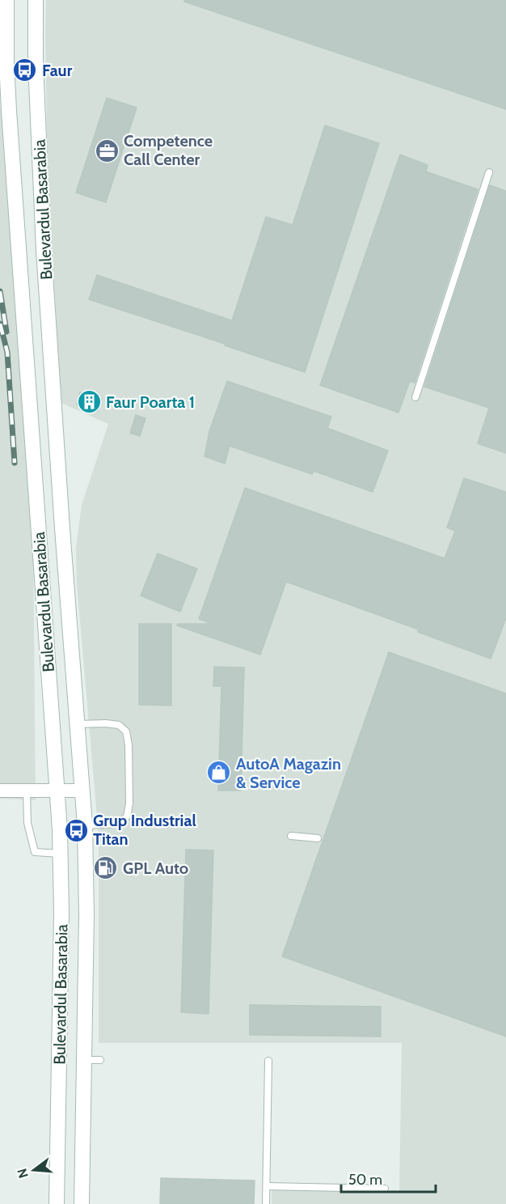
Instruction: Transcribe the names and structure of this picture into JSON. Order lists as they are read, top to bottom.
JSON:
{
  "streets": {
    "main road": ["Bulevardul Basarabia"]
  },
  "places": {
    "bus stop": ["Faur", "Grup Industrial Titan"],
    "office": ["Competence Call Center"],
    "building": ["Faur Poarta 1"],
    "shop": ["AutoA Magazin & Service"],
    "fuel station": ["GPL Auto"]
  },
  "scale_bar": "50 m",
  "north": "left"
}
